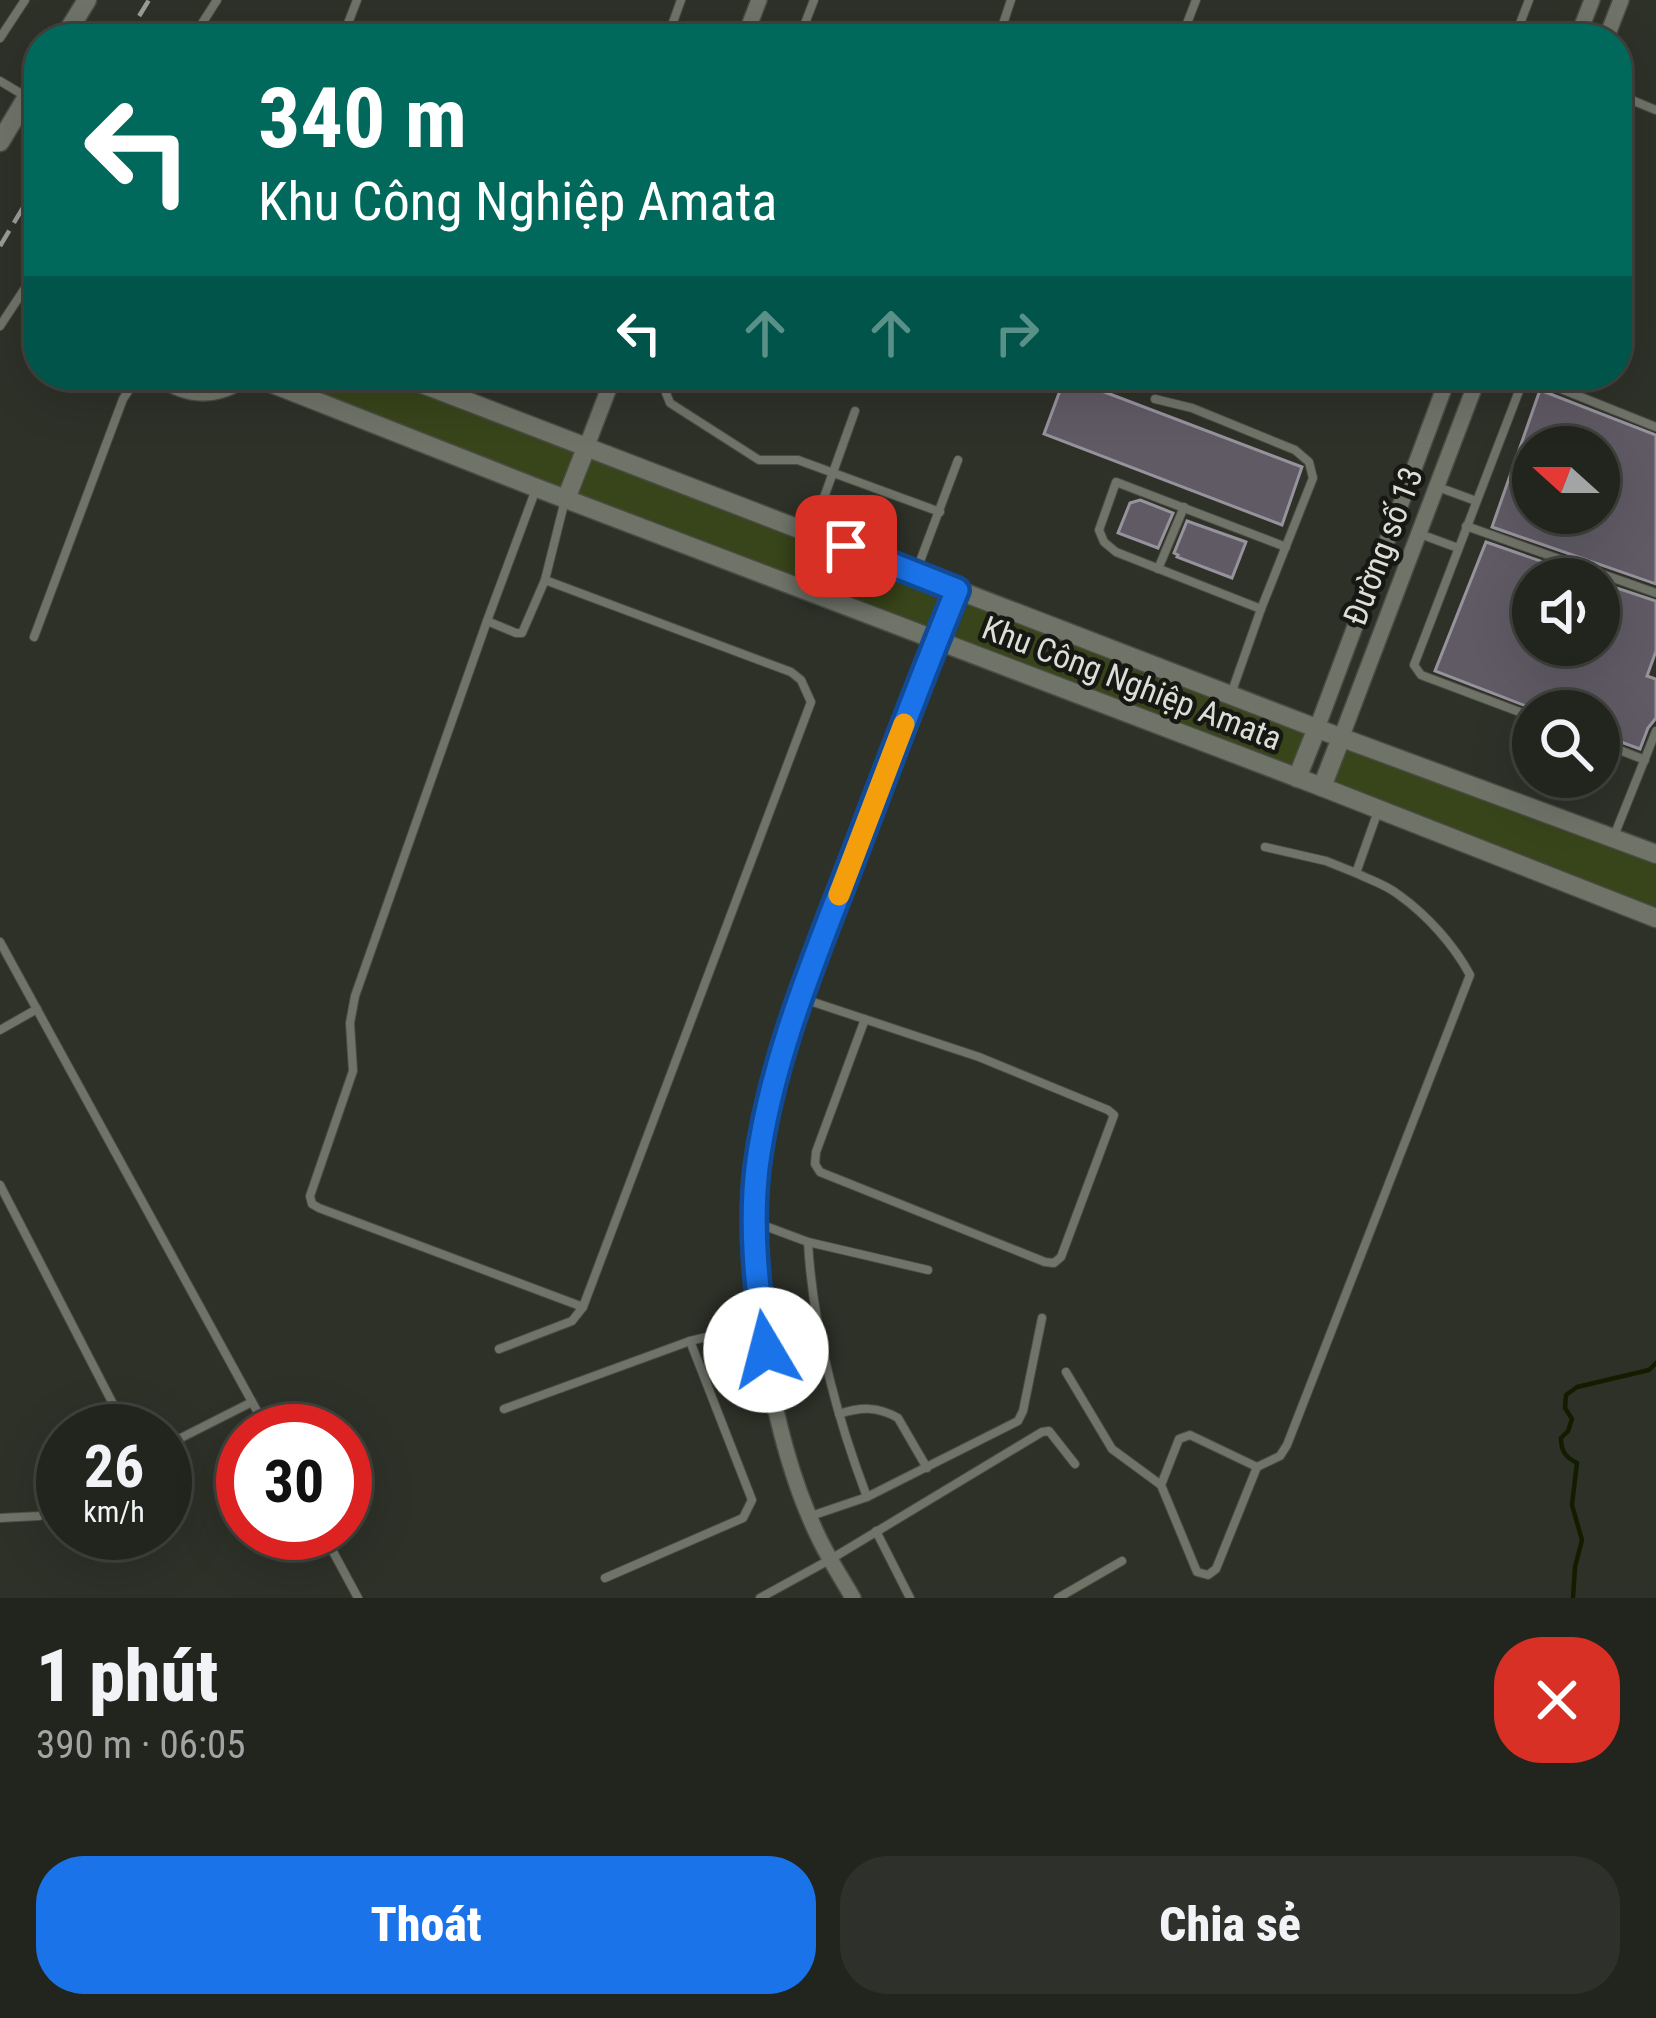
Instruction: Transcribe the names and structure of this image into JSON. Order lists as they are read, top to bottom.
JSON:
{
  "streets": {
    "street": ["Đường số 13", "Khu Công Nghiệp Amata"]
  },
  "crossings": [
    ["Đường số 13", "Khu Công Nghiệp Amata"]
  ],
  "north": "left",
  "page": {
    "turn": ["340 m", "Khu Công Nghiệp Amata"],
    "speed": "26 km/h",
    "limit": "30",
    "heading": ["1 phút", "390 m · 06:05"],
    "buttons": ["Thoát", "Chia sẻ"]
  }
}
